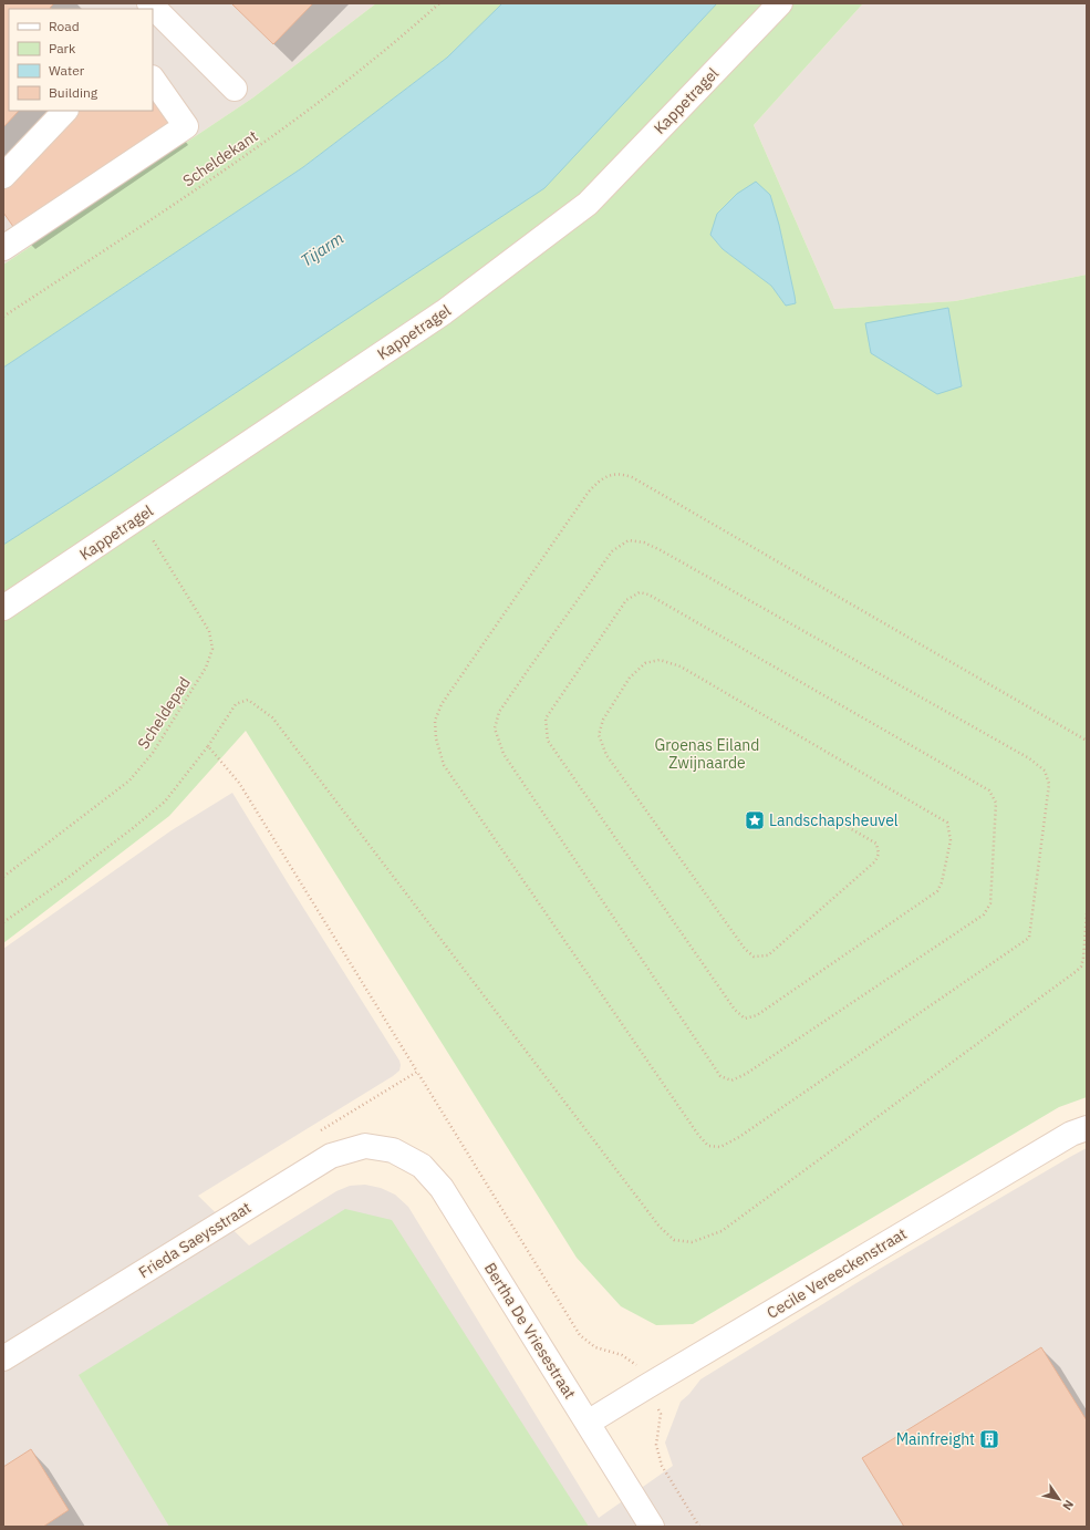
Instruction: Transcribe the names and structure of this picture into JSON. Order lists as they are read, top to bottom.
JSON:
{
  "streets": {
    "street": [
      "Kappetragel",
      "Frieda Saeysstraat",
      "Cecile Vereeckenstraat",
      "Bertha De Vriesestraat"
    ],
    "path": ["Scheldekant", "Scheldepad"]
  },
  "crossings": [
    ["Kappetragel", "Scheldepad"],
    ["Frieda Saeysstraat", "Bertha De Vriesestraat"],
    ["Cecile Vereeckenstraat", "Bertha De Vriesestraat"]
  ],
  "water": ["Tijarm"],
  "parks": ["Groenas Eiland Zwijnaarde"],
  "places": {
    "place": ["Landschapsheuvel"],
    "building": ["Mainfreight"]
  },
  "legend": [
    "Road",
    "Park",
    "Water",
    "Building"
  ],
  "north": "bottom right"
}
